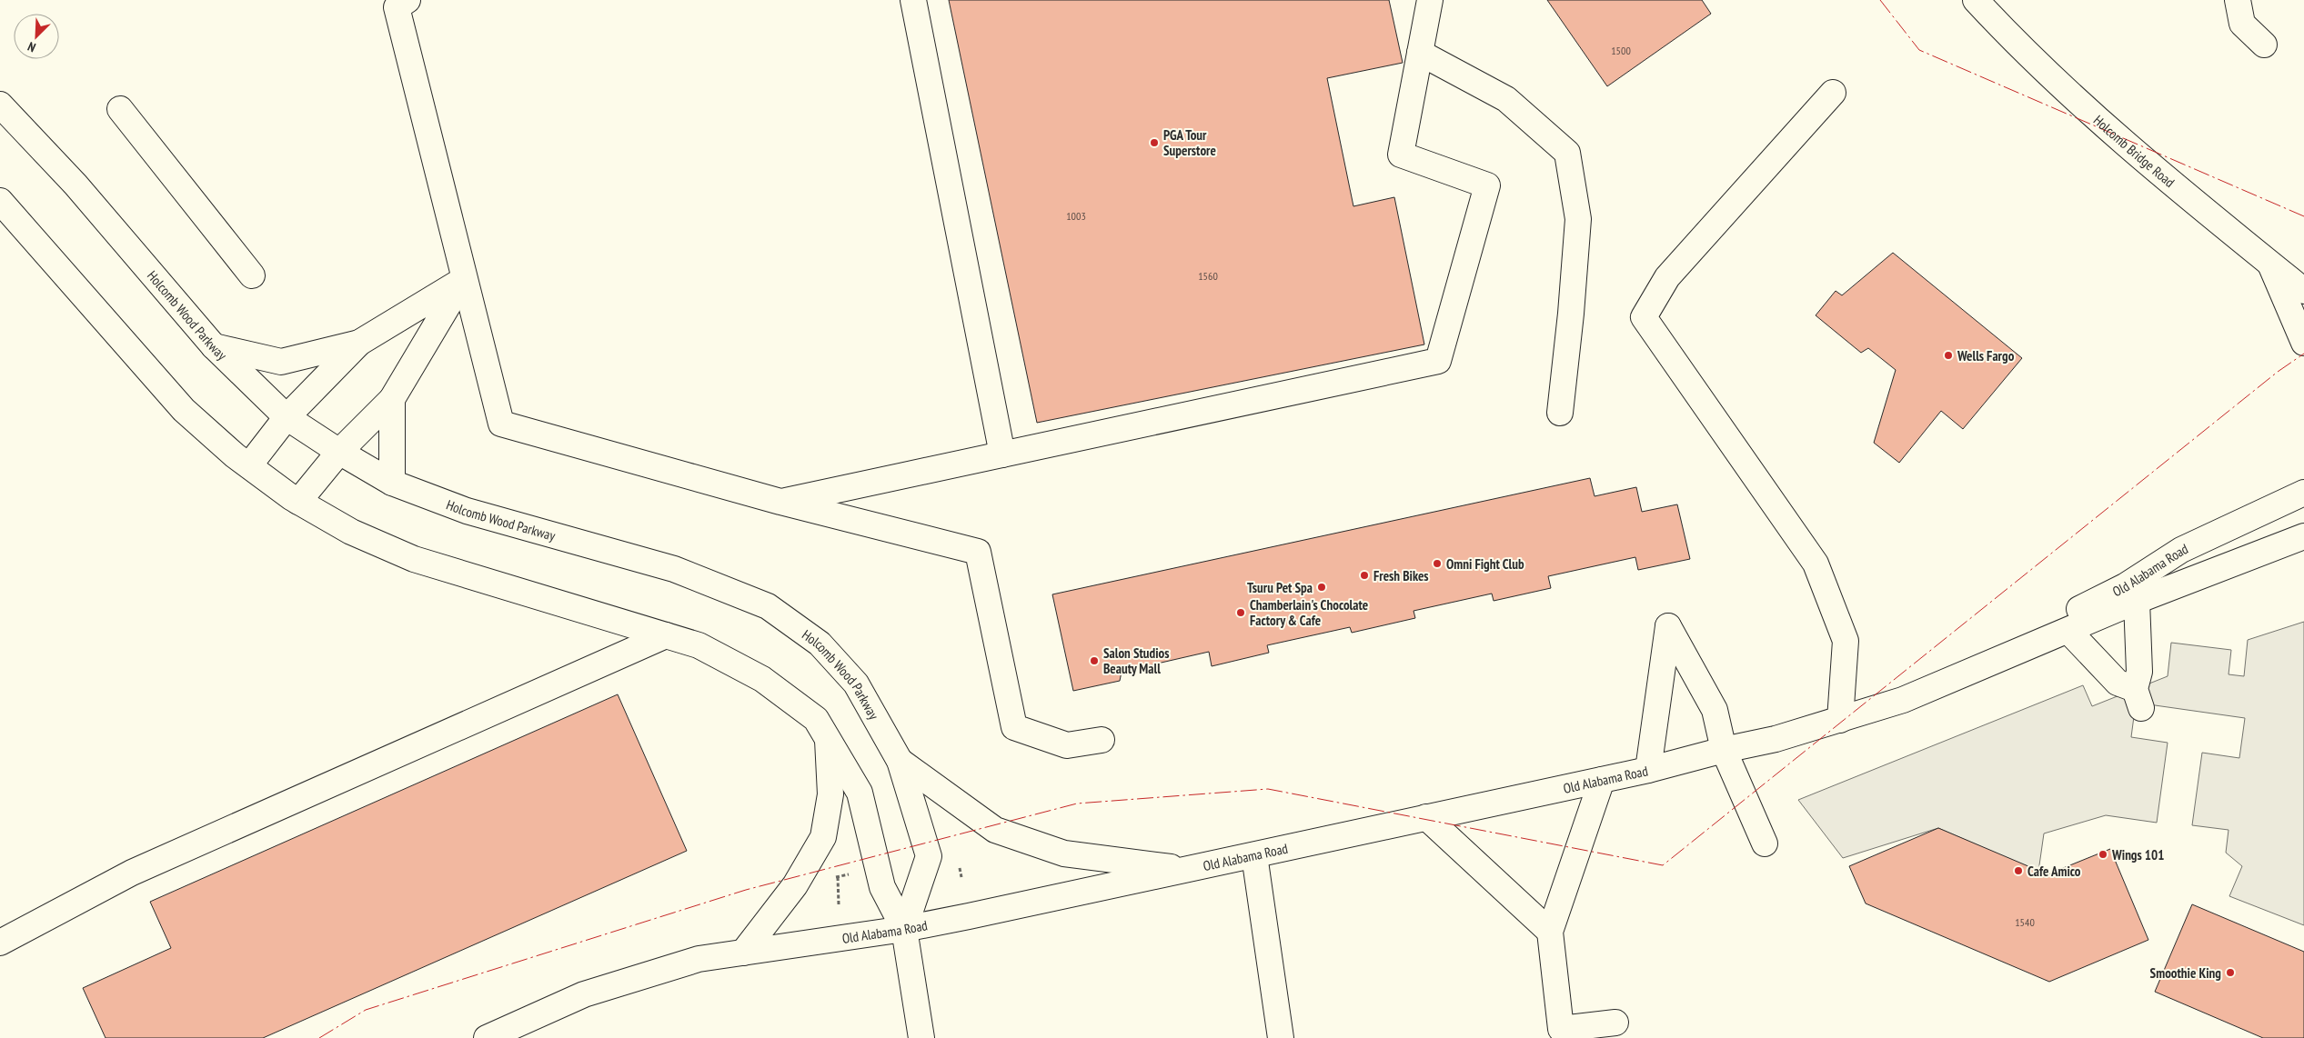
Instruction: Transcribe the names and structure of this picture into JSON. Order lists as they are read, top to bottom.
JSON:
{
  "streets": {
    "main road": ["Holcomb Bridge Road", "Holcomb Wood Parkway", "Old Alabama Road"]
  },
  "crossings": [
    ["Holcomb Wood Parkway", "Old Alabama Road"]
  ],
  "places": [
    "PGA Tour Superstore",
    "Wells Fargo",
    "Omni Fight Club",
    "Fresh Bikes",
    "Tsuru Pet Spa",
    "Chamberlain's Chocolate Factory & Cafe",
    "Salon Studios Beauty Mall",
    "Wings 101",
    "Cafe Amico",
    "Smoothie King"
  ],
  "house_numbers": [
    "1500",
    "1003",
    "1560",
    "1540"
  ],
  "north": "bottom left"
}
